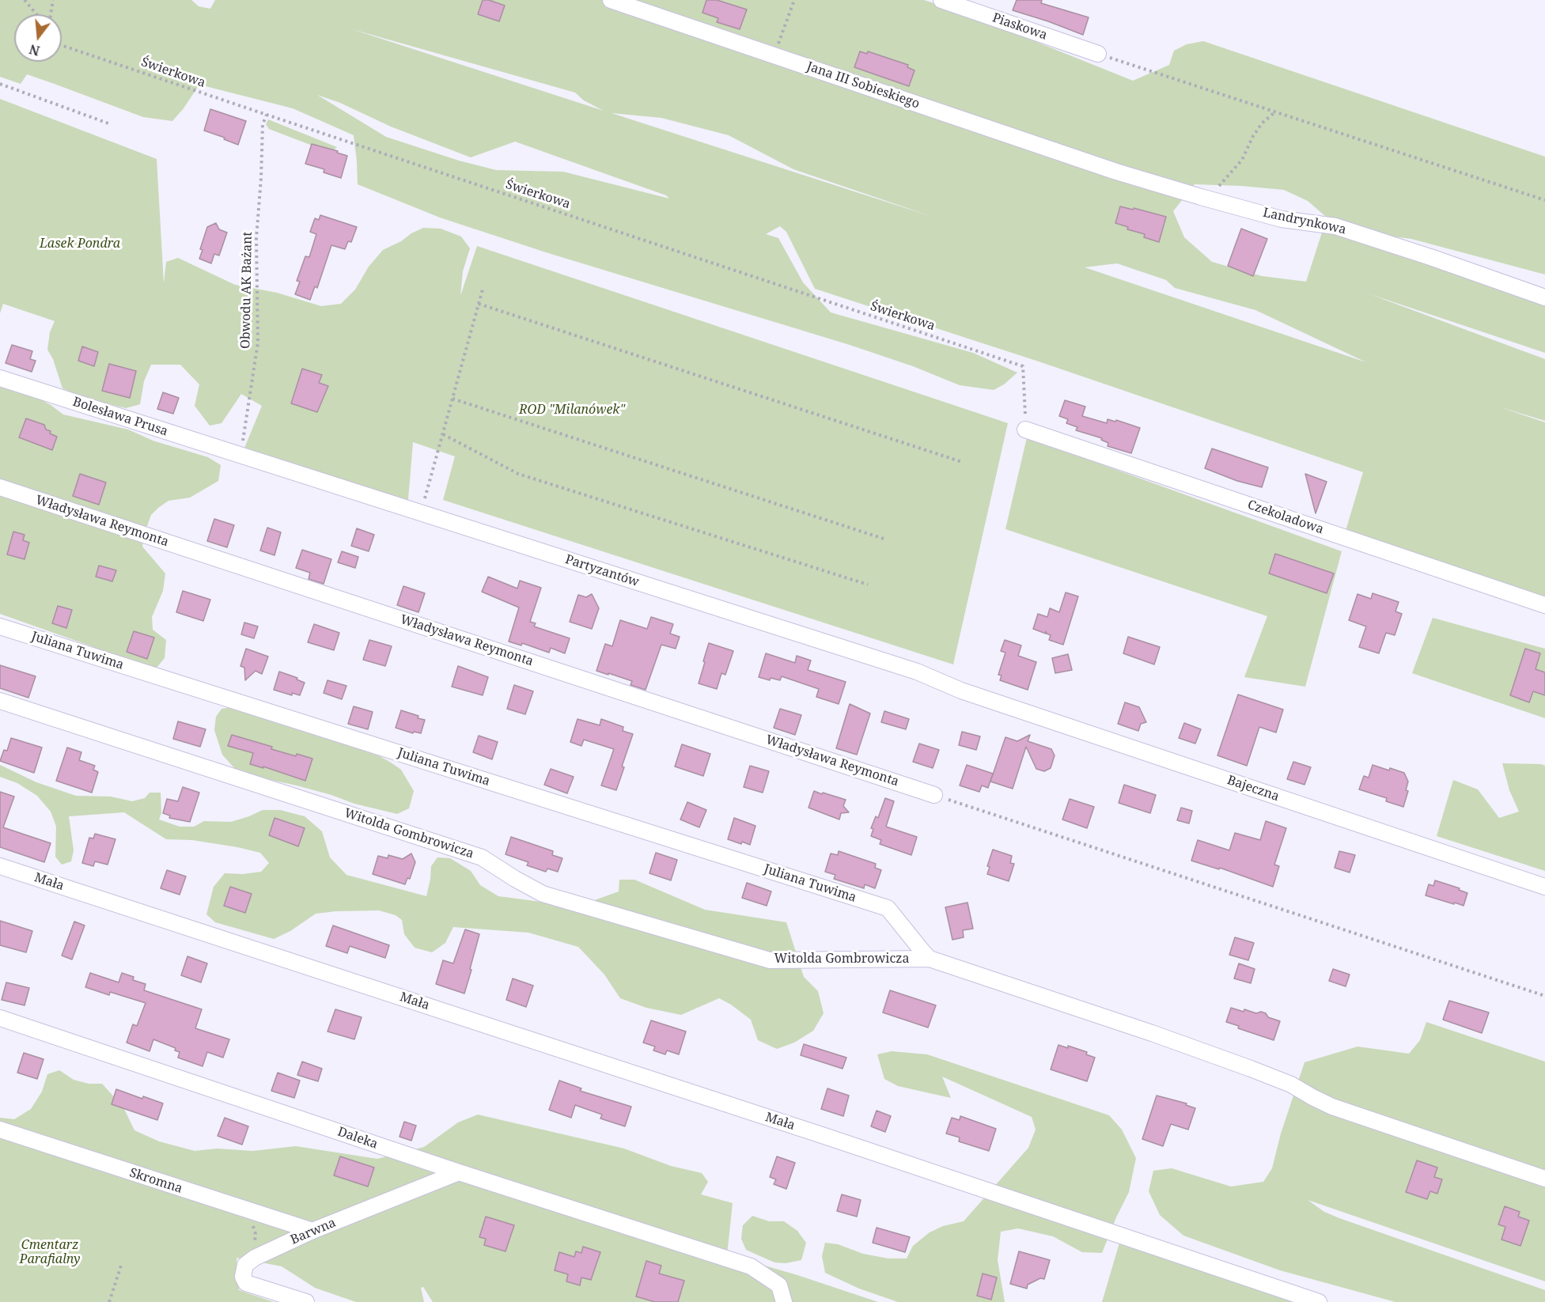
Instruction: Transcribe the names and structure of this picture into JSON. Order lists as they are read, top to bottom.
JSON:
{
  "streets": {
    "street": [
      "Piaskowa",
      "Jana III Sobieskiego",
      "Landrynkowa",
      "Bolesława Prusa",
      "Czekoladowa",
      "Władysława Reymonta",
      "Partyzantów",
      "Juliana Tuwima",
      "Bajeczna",
      "Witolda Gombrowicza",
      "Mała",
      "Daleka",
      "Skromna",
      "Barwna"
    ],
    "path": ["Świerkowa", "Obwodu AK Bażant"]
  },
  "crossings": [
    ["Świerkowa", "Obwodu AK Bażant"],
    ["Świerkowa", "Czekoladowa"],
    ["Jana III Sobieskiego", "Landrynkowa"],
    ["Obwodu AK Bażant", "Bolesława Prusa"],
    ["Obwodu AK Bażant", "Partyzantów"],
    ["Bolesława Prusa", "Partyzantów"],
    ["Partyzantów", "Bajeczna"],
    ["Juliana Tuwima", "Witolda Gombrowicza"],
    ["Daleka", "Barwna"],
    ["Skromna", "Barwna"]
  ],
  "parks": ["Lasek Pondra", "ROD \"Milanówek\"", "Cmentarz Parafialny"],
  "north": "bottom"
}
